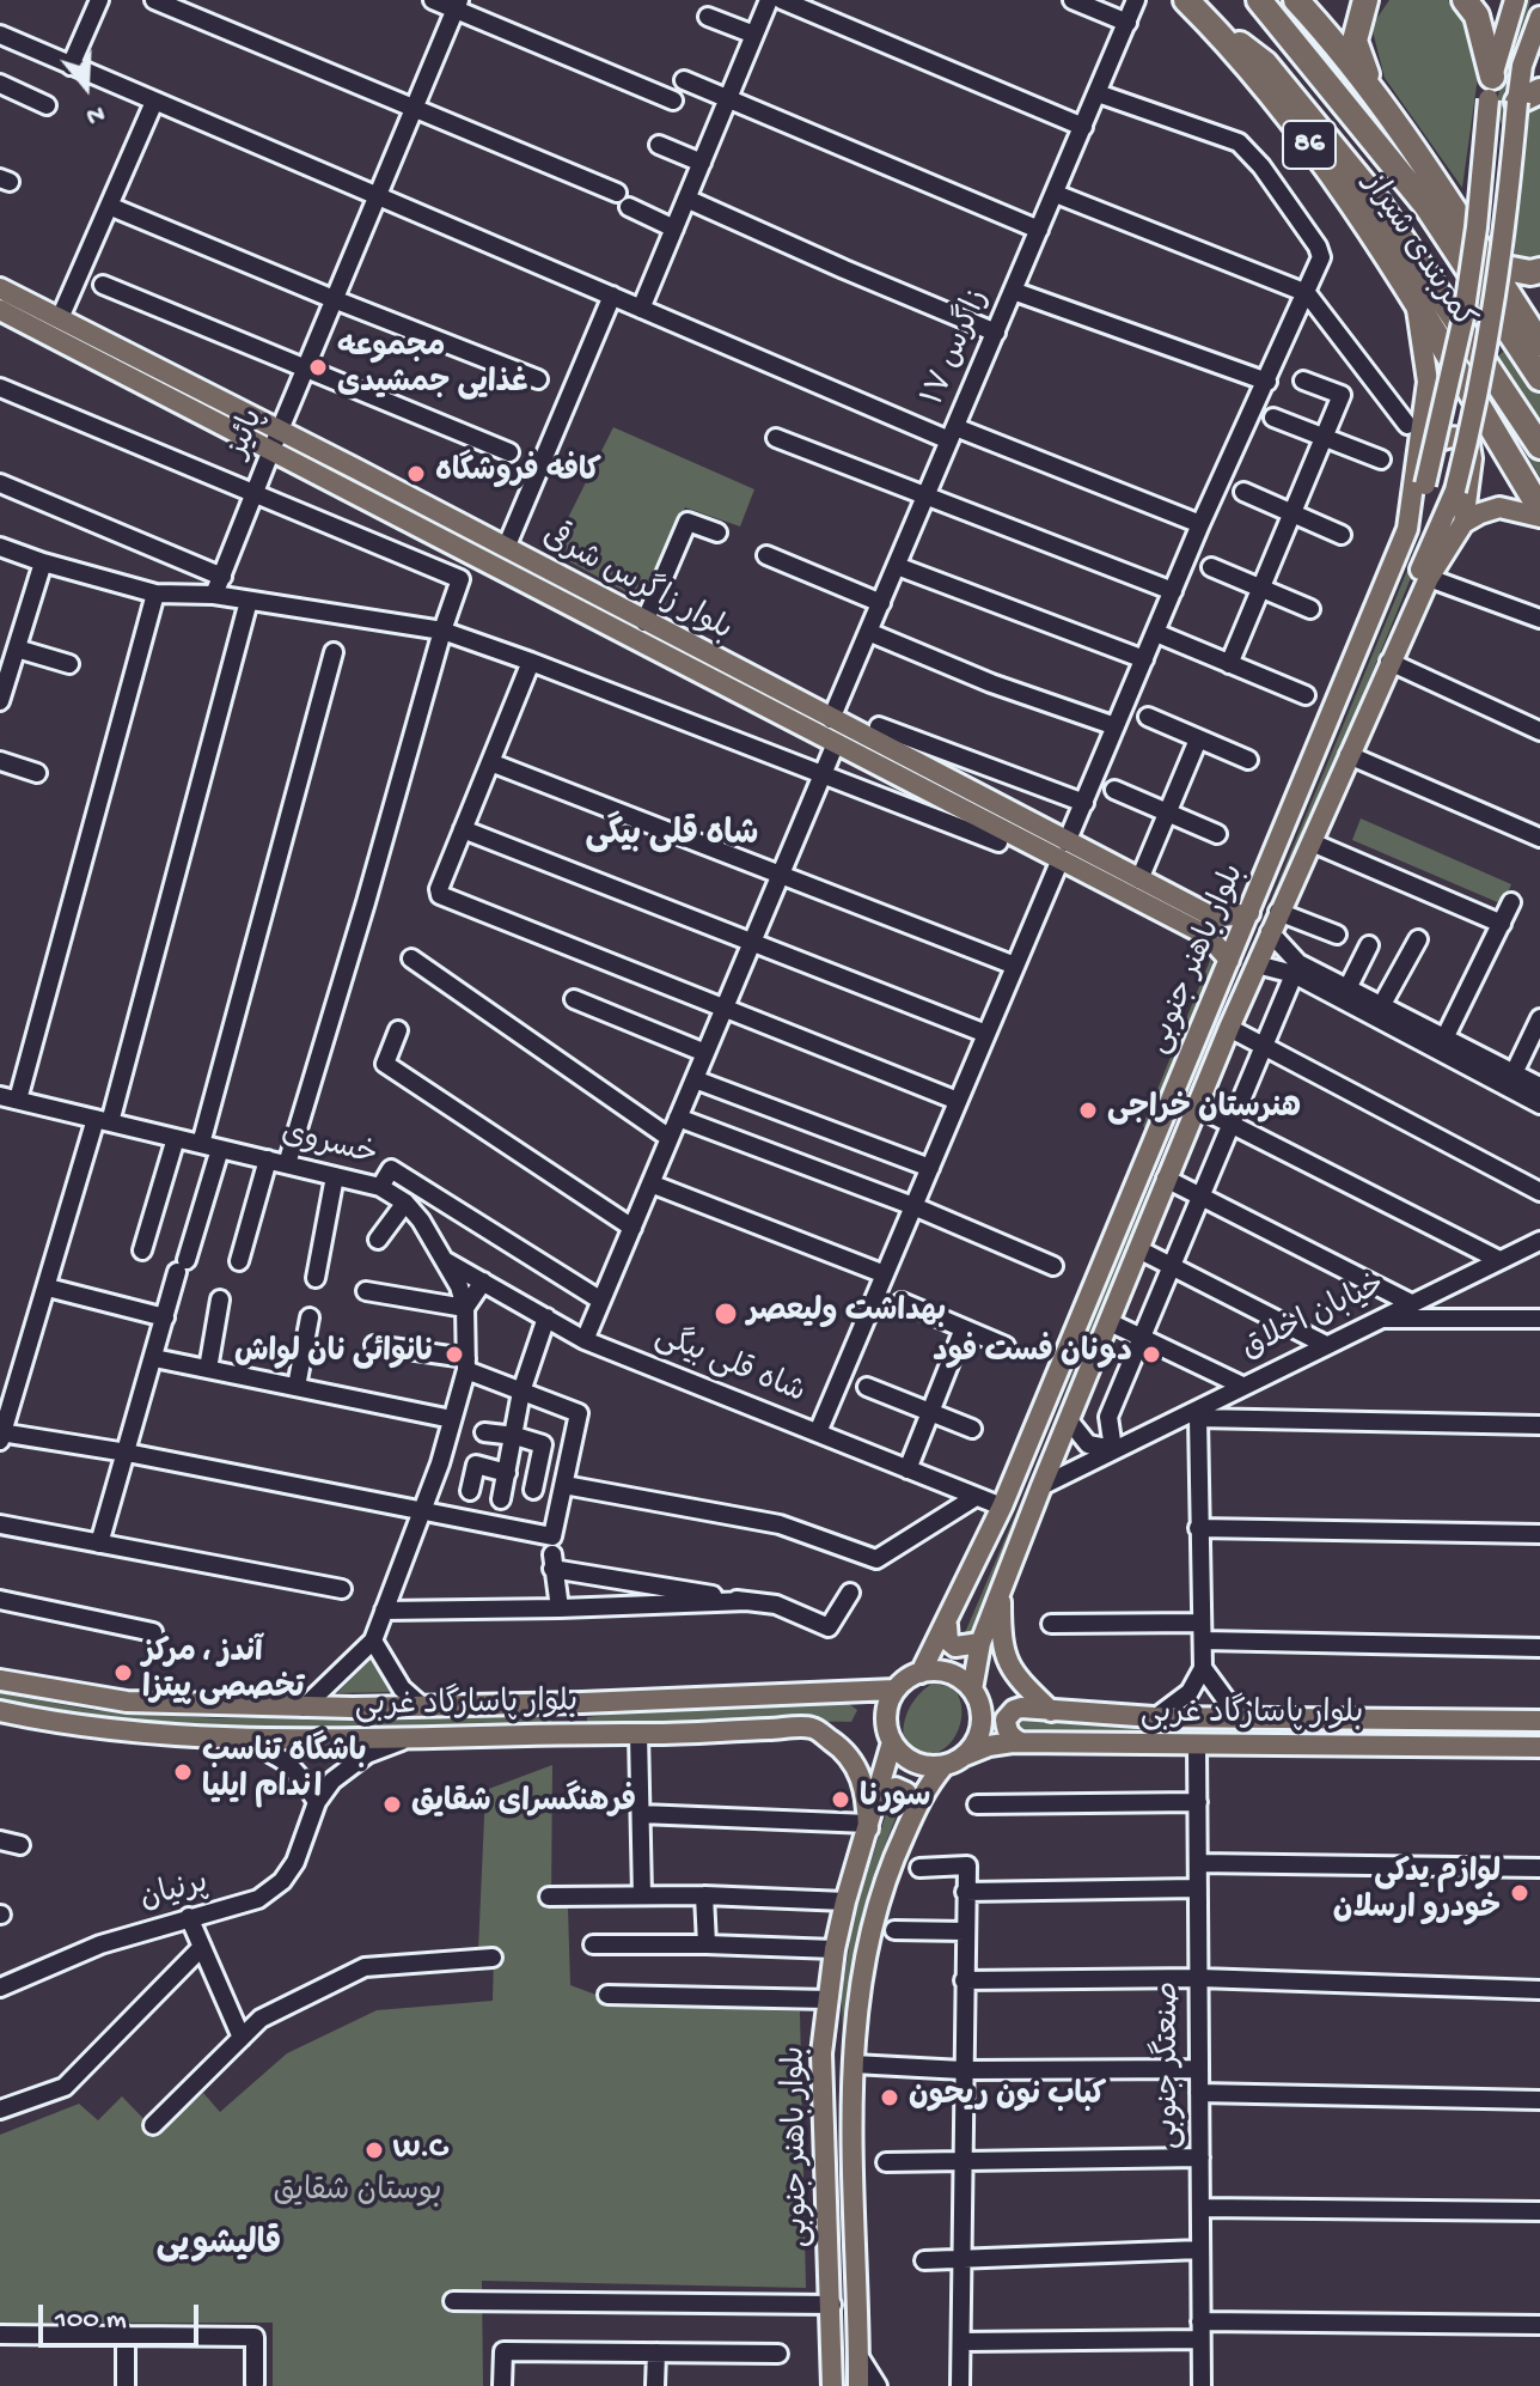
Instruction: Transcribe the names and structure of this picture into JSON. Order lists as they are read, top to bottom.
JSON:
{
  "streets": {
    "highway": ["86", "کمربندی شیراز"],
    "main road": ["بلوار زاگرس شرقی", "بلوار باهنر جنوبی", "بلوار پاسارگاد غربی"],
    "street": [
      "زاگرس ۱۷",
      "پائیز",
      "خسروى",
      "خیابان اخلاق",
      "شاه قلی بیگی",
      "پرنیان",
      "صنعتگر جنوبی"
    ]
  },
  "crossings": [
    ["کمربندی شیراز", "بلوار باهنر جنوبی"],
    ["زاگرس ۱۷", "بلوار زاگرس شرقی"],
    ["پائیز", "بلوار زاگرس شرقی"],
    ["بلوار زاگرس شرقی", "بلوار باهنر جنوبی"],
    ["بلوار باهنر جنوبی", "خیابان اخلاق"],
    ["بلوار باهنر جنوبی", "شاه قلی بیگی"],
    ["بلوار باهنر جنوبی", "بلوار پاسارگاد غربی"],
    ["خسروى", "شاه قلی بیگی"],
    ["بلوار پاسارگاد غربی", "صنعتگر جنوبی"]
  ],
  "districts": ["شاه قلی بیگی", "قالیشویی"],
  "parks": ["بوستان شقایق"],
  "places": [
    "مجموعه غذایی جمشیدی",
    "کافه فروشگاه",
    "هنرستان خراجی",
    "بهداشت ولیعصر",
    "نانوائی نان لواش",
    "دونان فست فود",
    "آندز ، مرکز تخصصی پیتزا",
    "باشگاه تناسب اندام ایلیا",
    "سورنا",
    "فرهنگسرای شقایق",
    "لوازم یدکی خودرو ارسلان",
    "کباب نون ریحون",
    "W.C"
  ],
  "scale_bar": "100 m",
  "north": "bottom"
}
